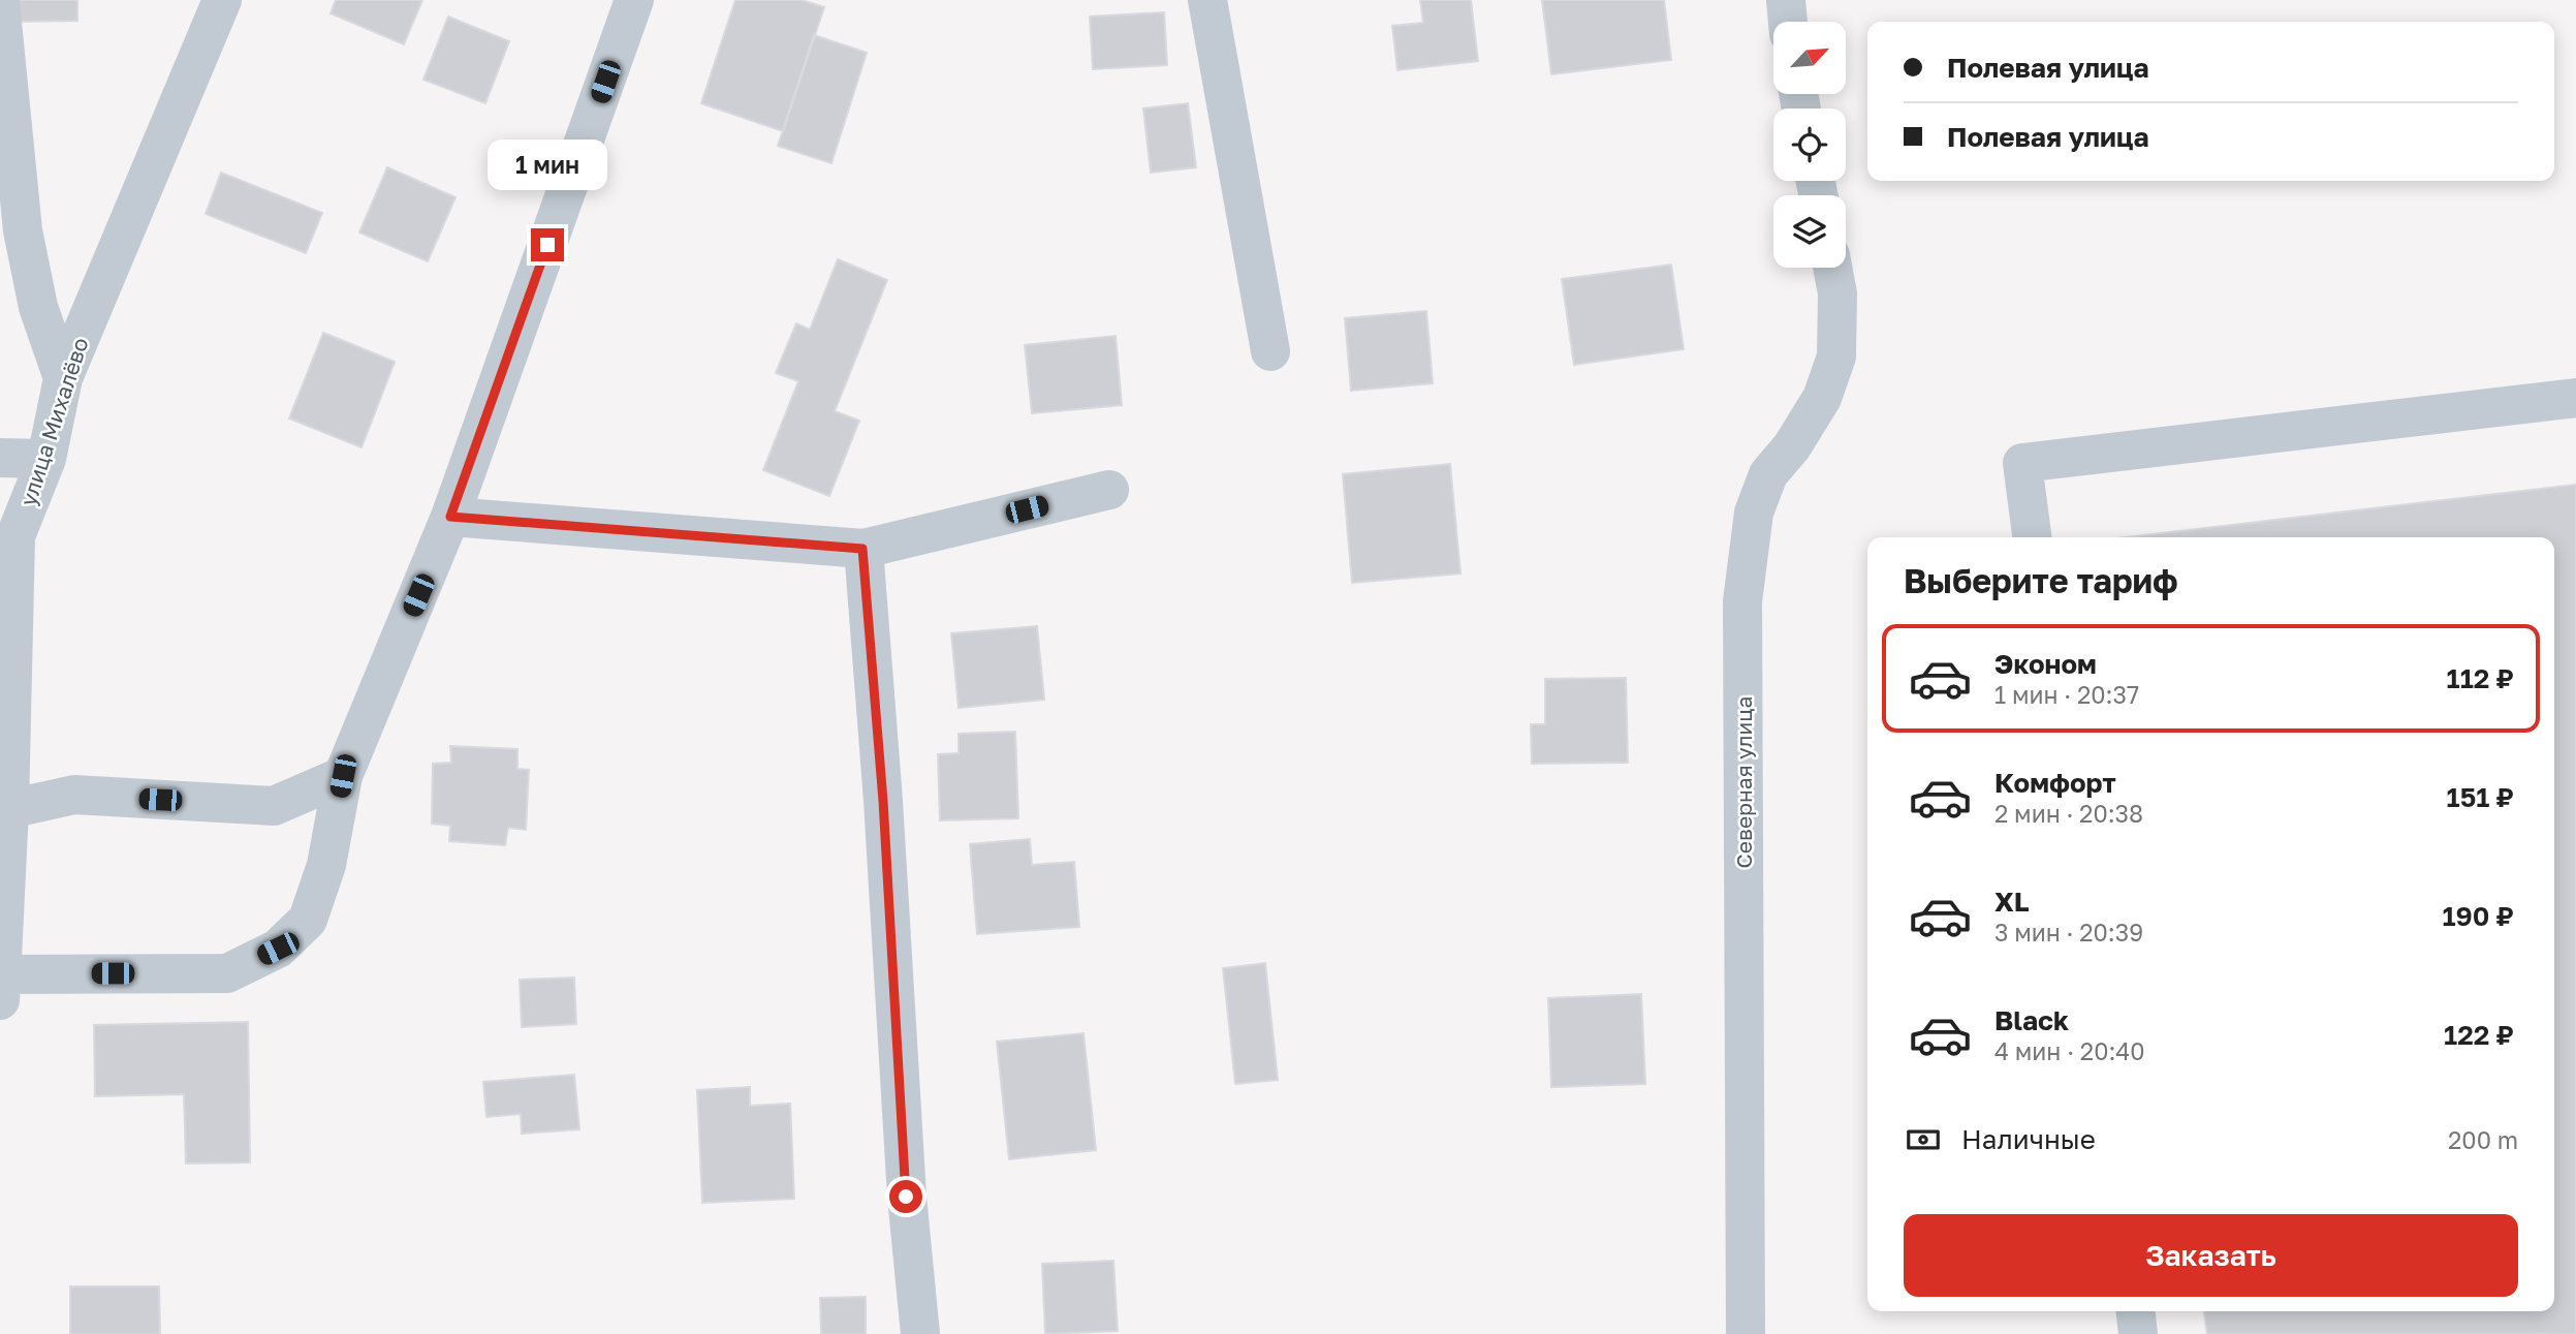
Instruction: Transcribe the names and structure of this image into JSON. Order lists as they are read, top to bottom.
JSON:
{
  "streets": {
    "street": ["улица Михалёво", "Северная улица"]
  },
  "north": "top right",
  "page": {
    "banner": ["Полевая улица", "Полевая улица"],
    "bubble": "1 мин",
    "heading": "Выберите тариф",
    "list": [
      {
        "name": "Эконом",
        "note": "1 мин · 20:37",
        "value": "112 ₽"
      },
      {
        "name": "Комфорт",
        "note": "2 мин · 20:38",
        "value": "151 ₽"
      },
      {
        "name": "XL",
        "note": "3 мин · 20:39",
        "value": "190 ₽"
      },
      {
        "name": "Black",
        "note": "4 мин · 20:40",
        "value": "122 ₽"
      }
    ],
    "pay": ["Наличные", "200 m"],
    "buttons": "Заказать"
  }
}
